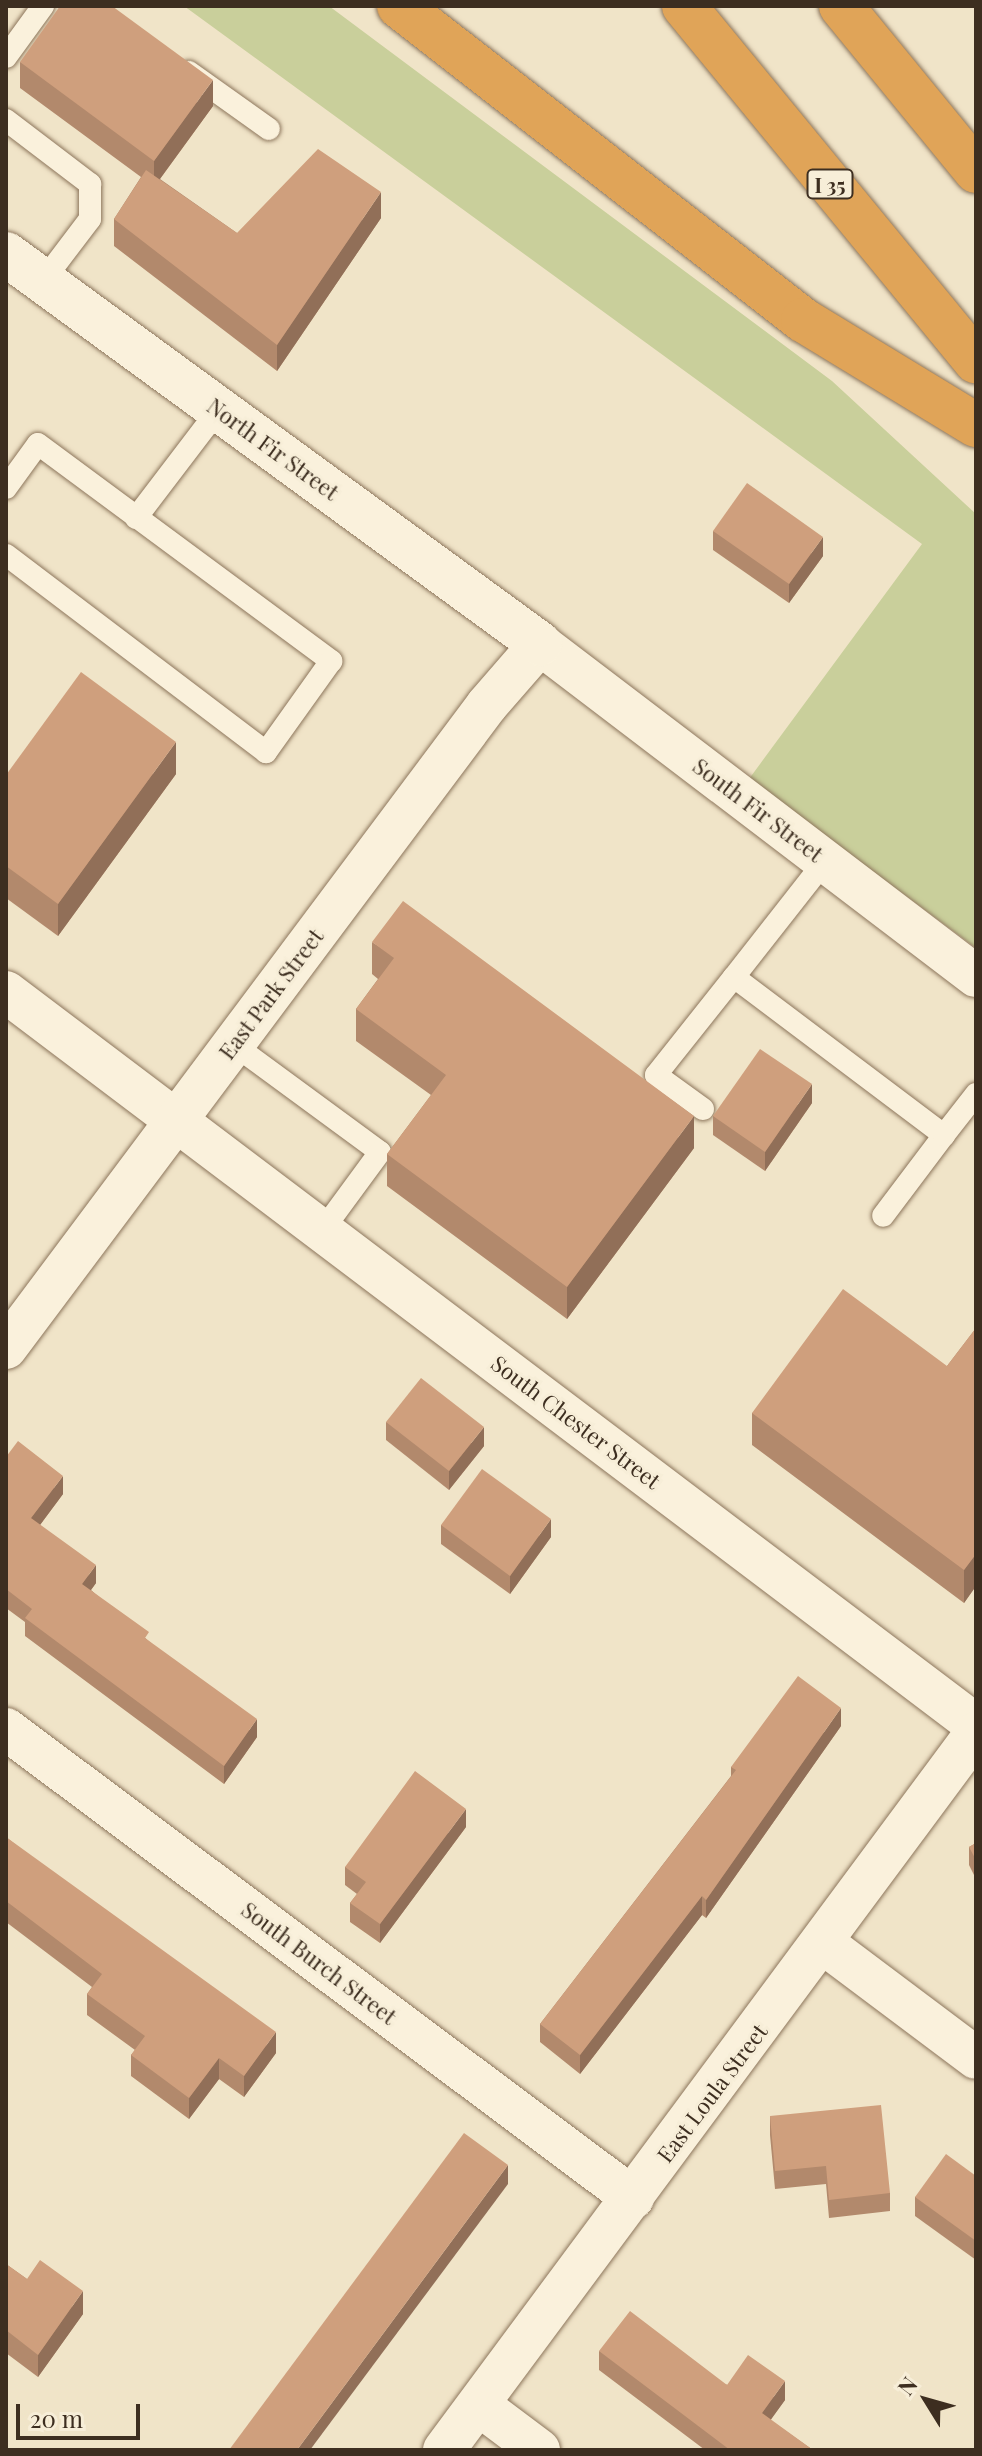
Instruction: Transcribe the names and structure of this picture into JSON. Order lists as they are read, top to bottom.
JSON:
{
  "streets": {
    "highway": ["I 35"],
    "street": [
      "North Fir Street",
      "South Fir Street",
      "East Park Street",
      "South Chester Street",
      "South Burch Street",
      "East Loula Street"
    ]
  },
  "crossings": [
    ["North Fir Street", "South Fir Street"],
    ["North Fir Street", "East Park Street"],
    ["South Fir Street", "East Park Street"],
    ["East Park Street", "South Chester Street"],
    ["South Burch Street", "East Loula Street"]
  ],
  "scale_bar": "20 m",
  "north": "top left"
}
